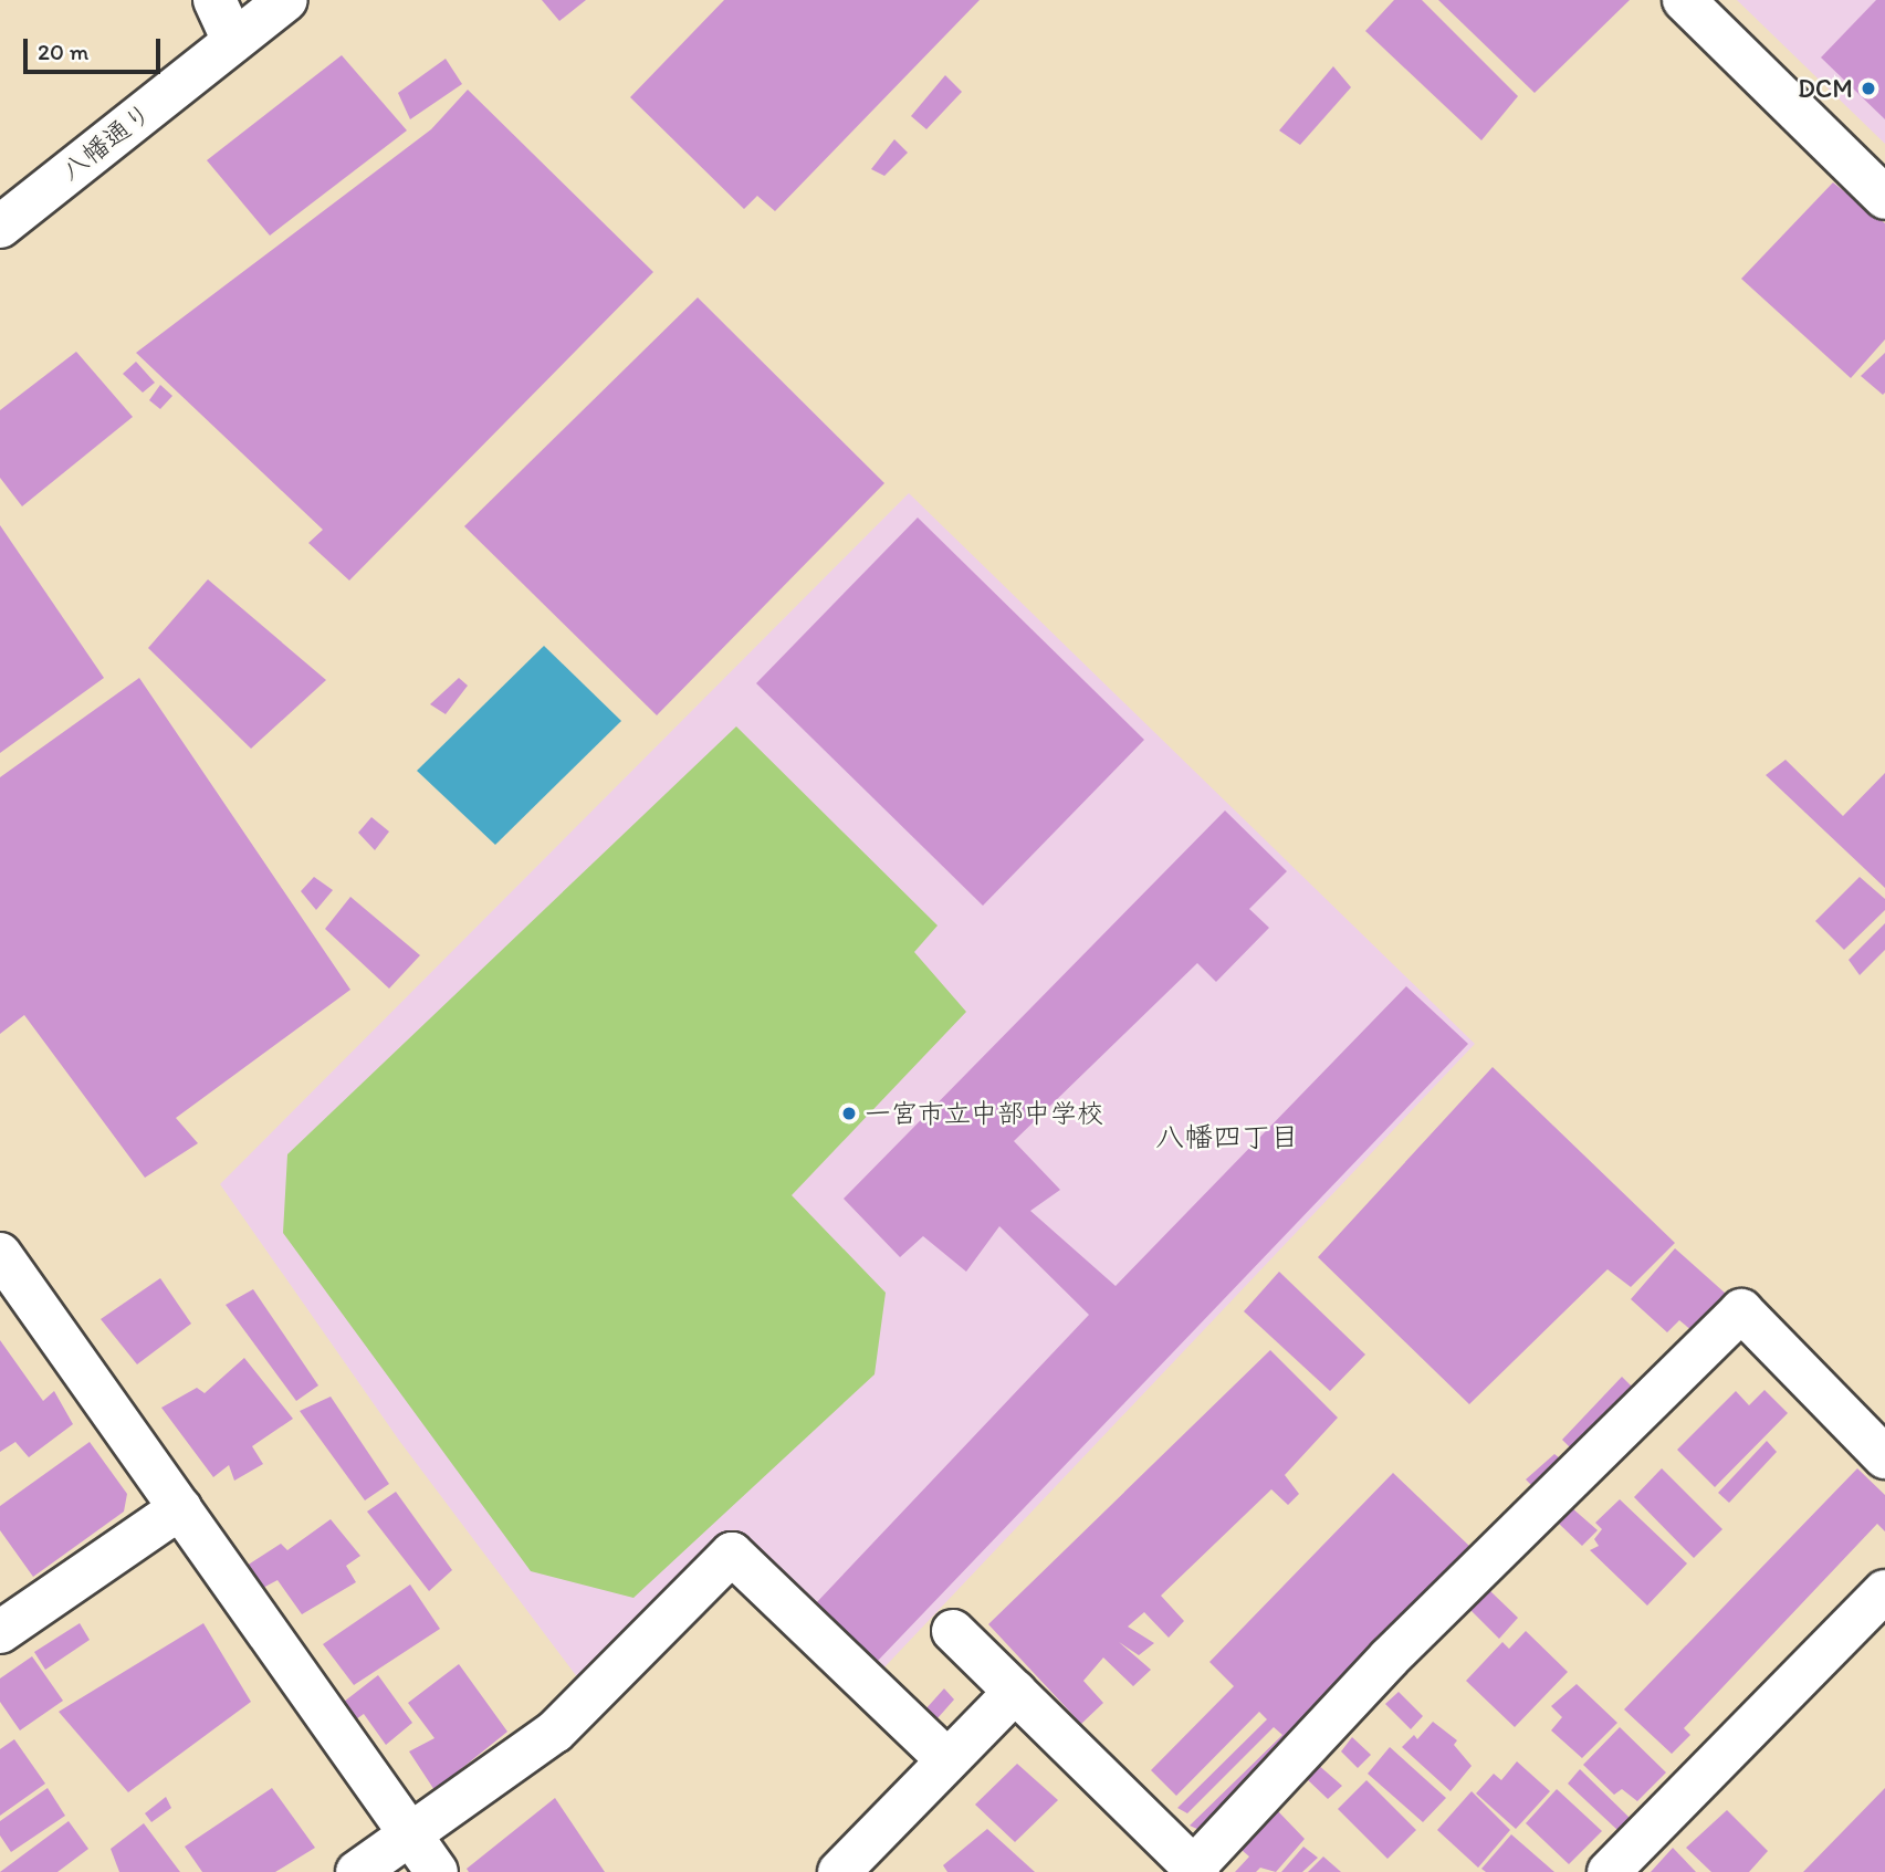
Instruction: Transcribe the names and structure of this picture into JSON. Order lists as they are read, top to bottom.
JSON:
{
  "streets": {
    "street": ["八幡通り"]
  },
  "districts": ["八幡四丁目"],
  "places": ["DCM", "一宮市立中部中学校"],
  "scale_bar": "20 m"
}
